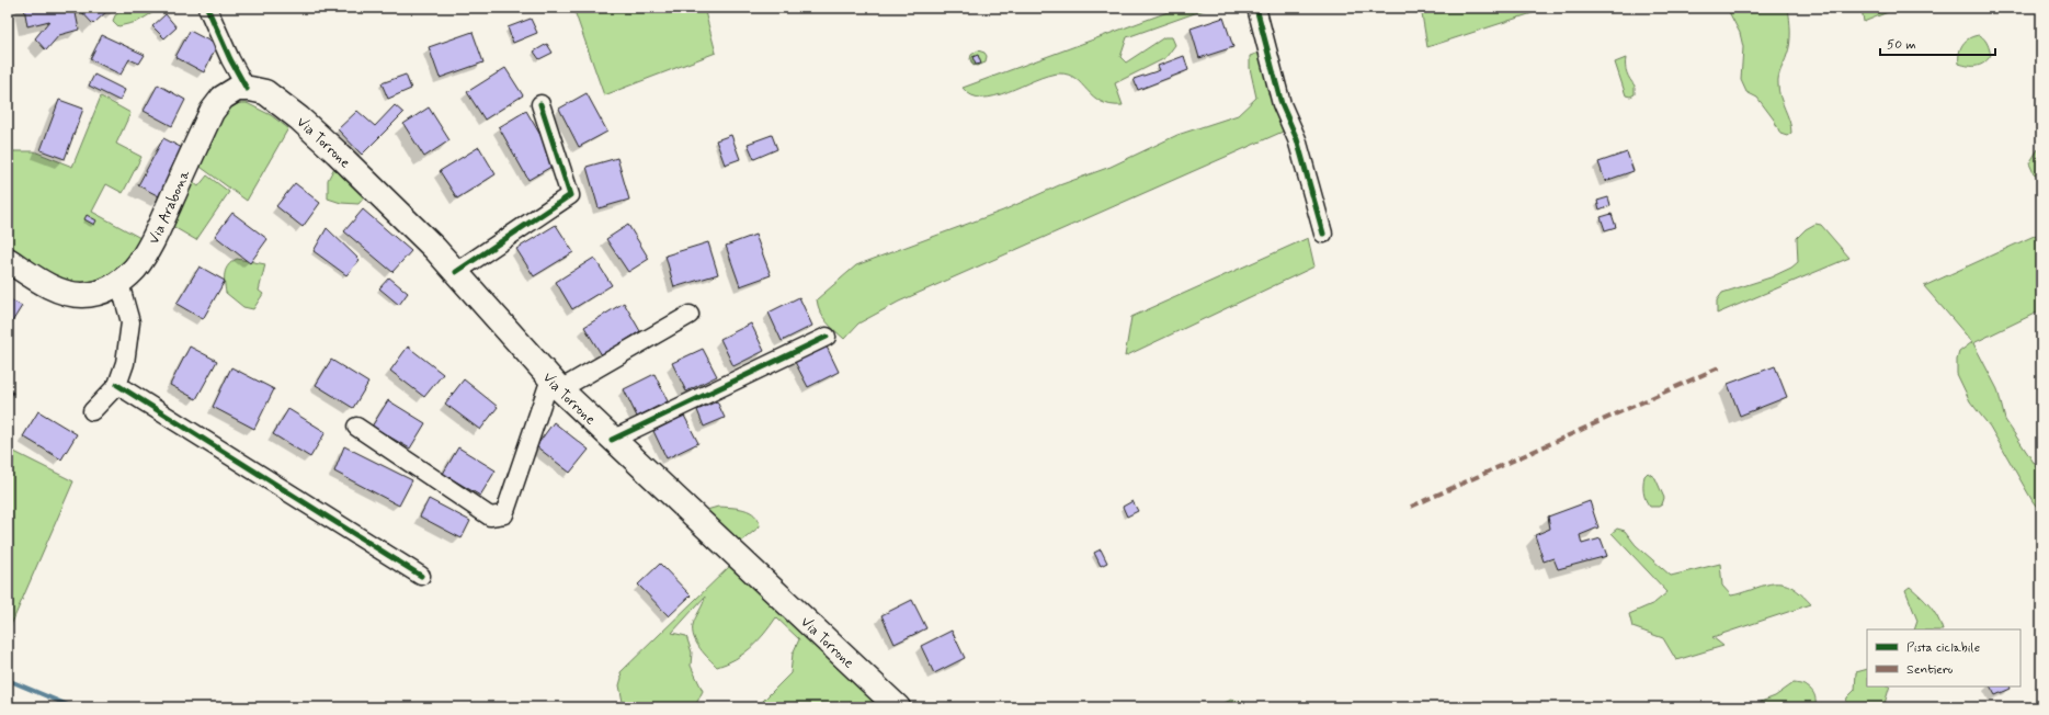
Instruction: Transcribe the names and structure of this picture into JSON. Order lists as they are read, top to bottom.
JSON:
{
  "streets": {
    "main road": ["Via Torrone", "Via Arabona"]
  },
  "crossings": [
    ["Via Torrone", "Via Arabona"]
  ],
  "legend": ["Pista ciclabile", "Sentiero"],
  "scale_bar": "50 m"
}
